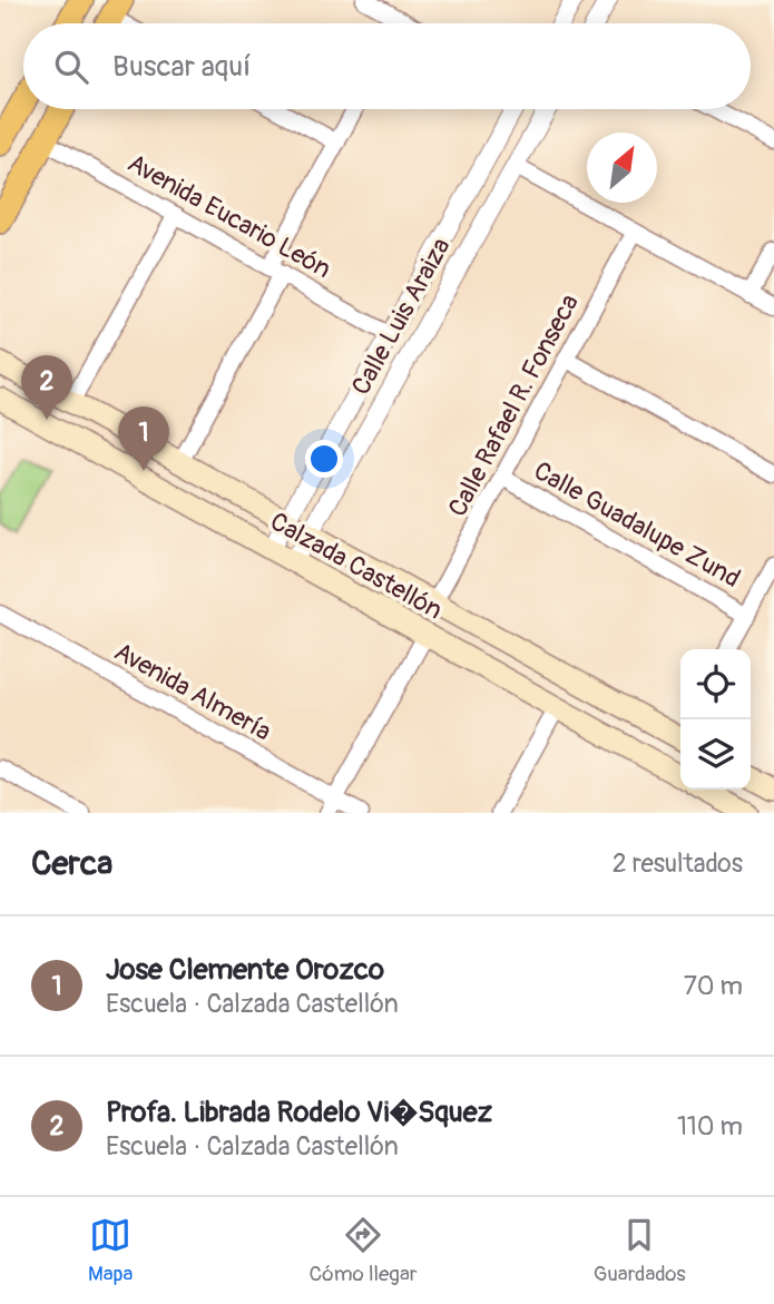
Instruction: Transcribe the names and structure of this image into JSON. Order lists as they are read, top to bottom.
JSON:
{
  "streets": {
    "main road": ["Calzada Castellón"],
    "street": [
      "Avenida Eucario León",
      "Calle Luis Araiza",
      "Calle Rafael R. Fonseca",
      "Calle Guadalupe Zund",
      "Avenida Almería"
    ]
  },
  "crossings": [
    ["Avenida Eucario León", "Calle Luis Araiza"],
    ["Calle Luis Araiza", "Calzada Castellón"],
    ["Calle Rafael R. Fonseca", "Calle Guadalupe Zund"],
    ["Calle Rafael R. Fonseca", "Calzada Castellón"]
  ],
  "north": "top right",
  "page": {
    "search": "Buscar aquí",
    "pins": ["2", "1"],
    "heading": ["Cerca", "2 resultados"],
    "list": [
      {
        "mark": "1",
        "name": "Jose Clemente Orozco",
        "note": "Escuela · Calzada Castellón",
        "value": "70 m"
      },
      {
        "mark": "2",
        "name": "Profa. Librada Rodelo Vi�Squez",
        "note": "Escuela · Calzada Castellón",
        "value": "110 m"
      }
    ],
    "nav": ["Mapa", "Cómo llegar", "Guardados"]
  }
}
